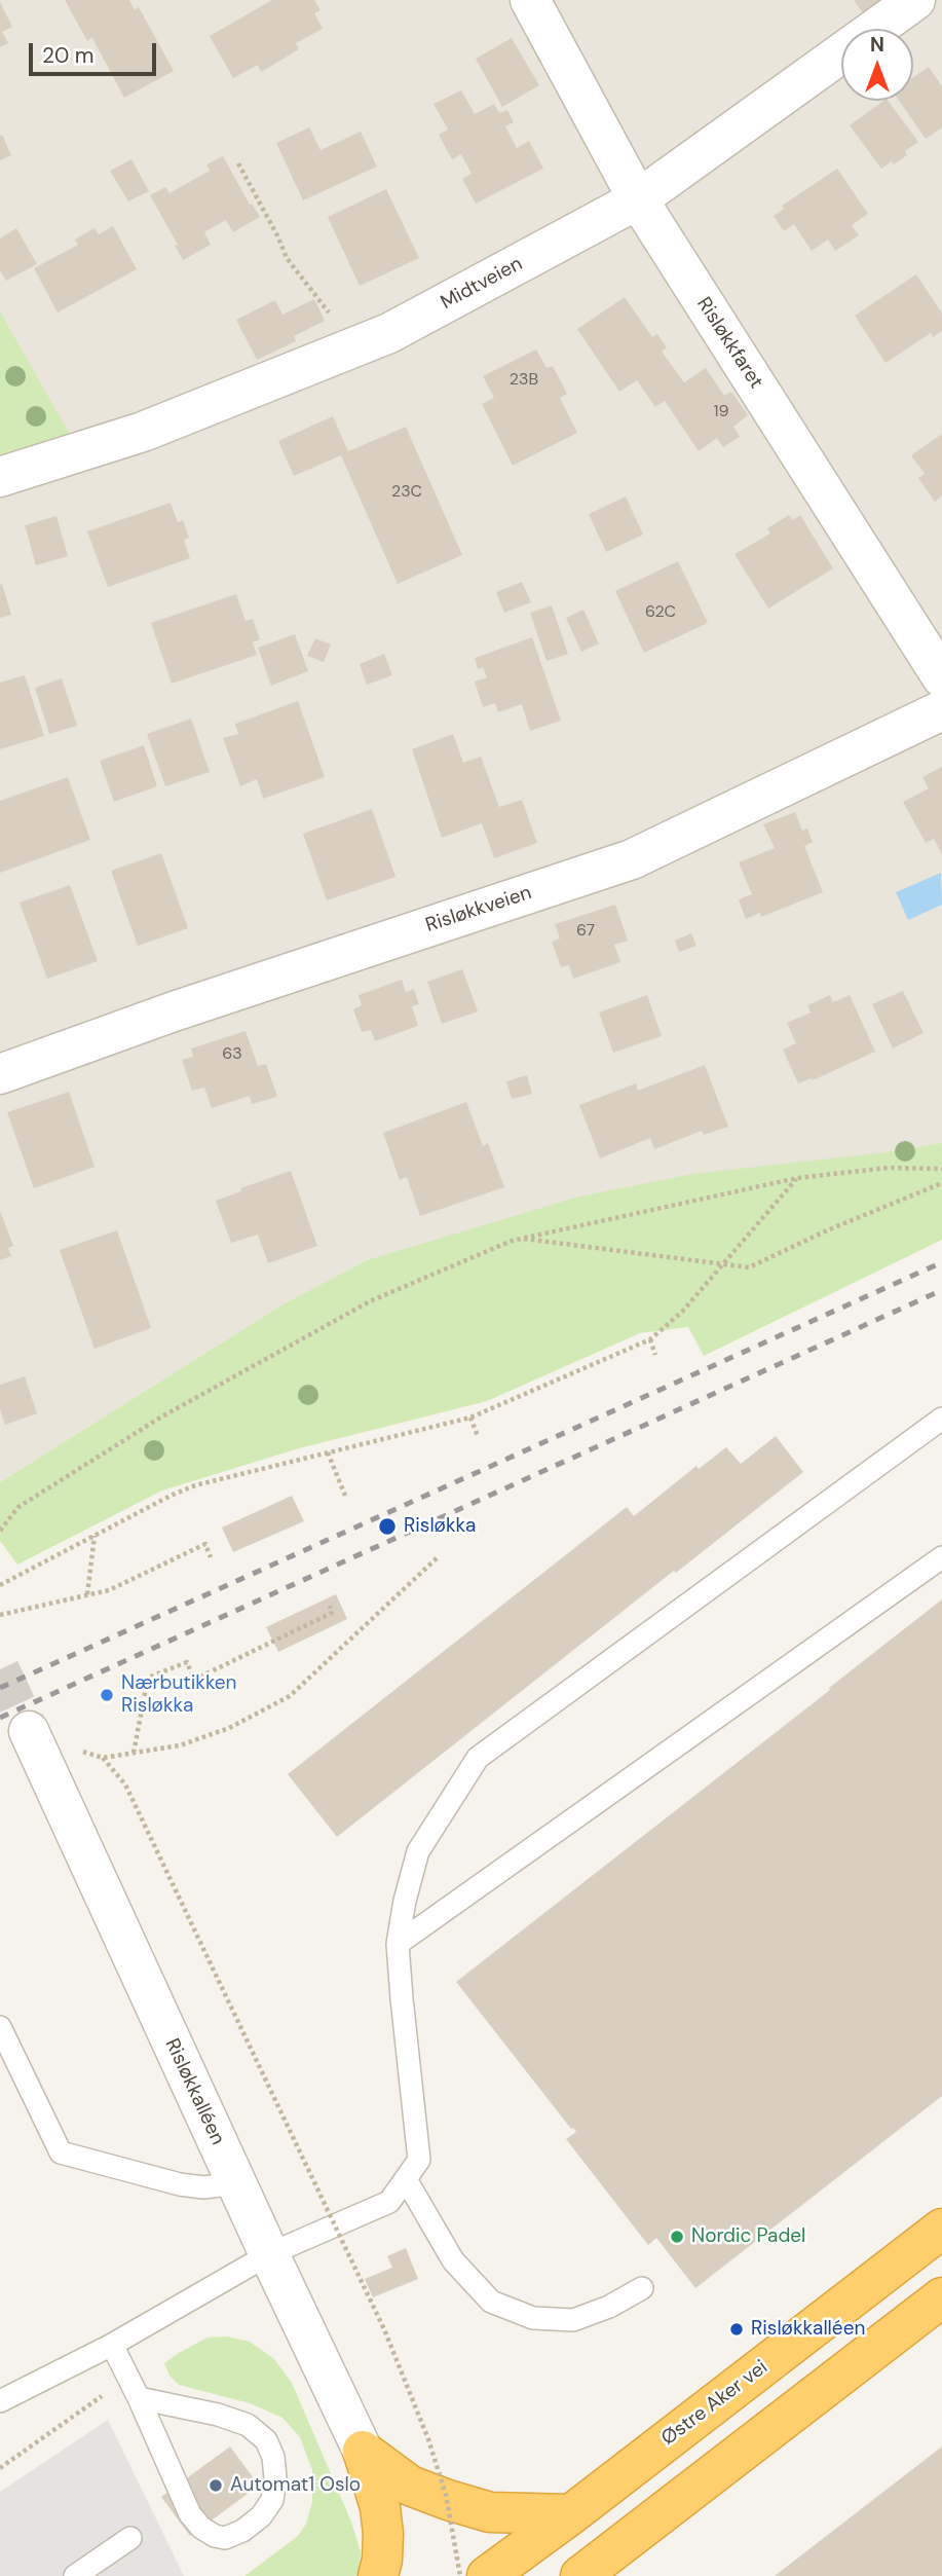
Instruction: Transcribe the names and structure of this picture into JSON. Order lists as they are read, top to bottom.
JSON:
{
  "streets": {
    "highway": ["Østre Aker vei"],
    "street": [
      "Midtveien",
      "Risløkkfaret",
      "Risløkkveien",
      "Risløkkalléen"
    ]
  },
  "crossings": [
    ["Midtveien", "Risløkkfaret"]
  ],
  "places": [
    "Risløkka",
    "Nærbutikken Risløkka",
    "Nordic Padel",
    "Risløkkalléen",
    "Automat1 Oslo"
  ],
  "house_numbers": [
    "23B",
    "19",
    "23C",
    "62C",
    "67",
    "63"
  ],
  "scale_bar": "20 m",
  "north": "top"
}
